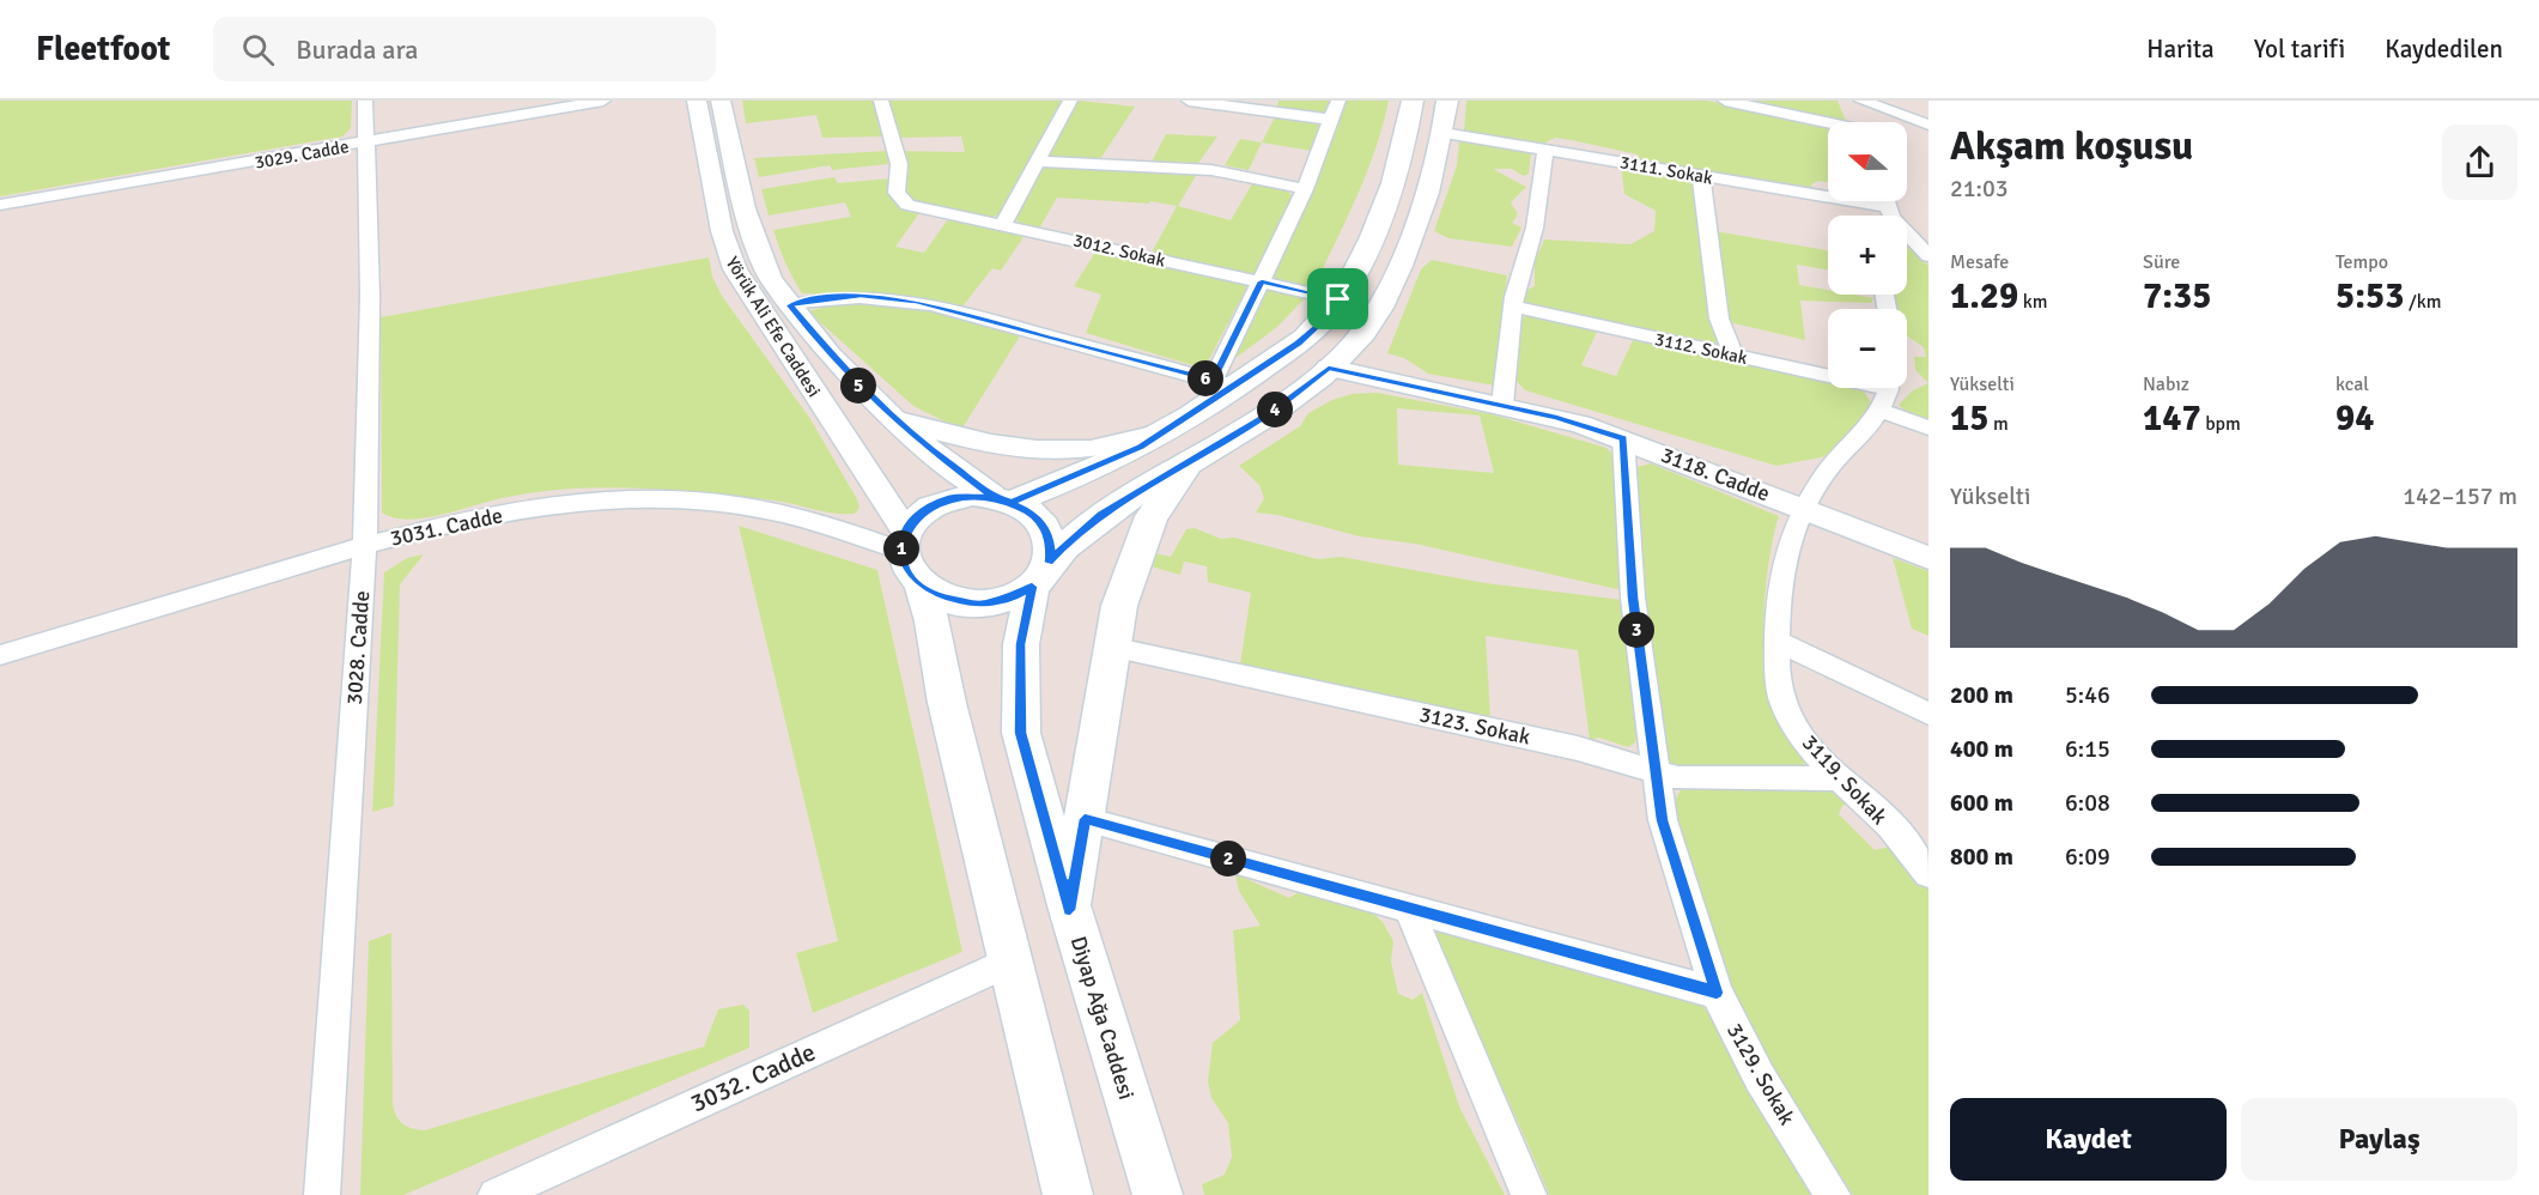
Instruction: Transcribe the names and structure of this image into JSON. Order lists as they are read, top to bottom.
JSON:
{
  "streets": {
    "main road": ["Diyap Ağa Caddesi"],
    "street": [
      "3029. Cadde",
      "3111. Sokak",
      "3012. Sokak",
      "Yörük Ali Efe Caddesi",
      "3112. Sokak",
      "3118. Cadde",
      "3031. Cadde",
      "3028. Cadde",
      "3123. Sokak",
      "3119. Sokak",
      "3129. Sokak",
      "3032. Cadde"
    ]
  },
  "crossings": [
    ["3029. Cadde", "3028. Cadde"],
    ["Yörük Ali Efe Caddesi", "3031. Cadde"],
    ["Yörük Ali Efe Caddesi", "Diyap Ağa Caddesi"],
    ["3118. Cadde", "3119. Sokak"],
    ["3118. Cadde", "3129. Sokak"],
    ["3031. Cadde", "3028. Cadde"],
    ["3031. Cadde", "Diyap Ağa Caddesi"],
    ["3123. Sokak", "3119. Sokak"],
    ["3123. Sokak", "3129. Sokak"]
  ],
  "north": "left",
  "page": {
    "header": "Fleetfoot",
    "search": "Burada ara",
    "nav": ["Harita", "Yol tarifi", "Kaydedilen"],
    "heading": ["Akşam koşusu", "21:03"],
    "map_buttons": ["+", "−"],
    "stats": [
      ["Mesafe", "1.29 km"],
      ["Süre", "7:35"],
      ["Tempo", "5:53 /km"],
      ["Yükselti", "15 m"],
      ["Nabız", "147 bpm"],
      ["kcal", "94"]
    ],
    "pins": [
      "6",
      "5",
      "4",
      "1",
      "3",
      "2"
    ],
    "chart": ["Yükselti", "142–157 m"],
    "list": [
      {
        "name": "200 m",
        "note": "5:46"
      },
      {
        "name": "400 m",
        "note": "6:15"
      },
      {
        "name": "600 m",
        "note": "6:08"
      },
      {
        "name": "800 m",
        "note": "6:09"
      }
    ],
    "buttons": ["Kaydet", "Paylaş"]
  }
}
